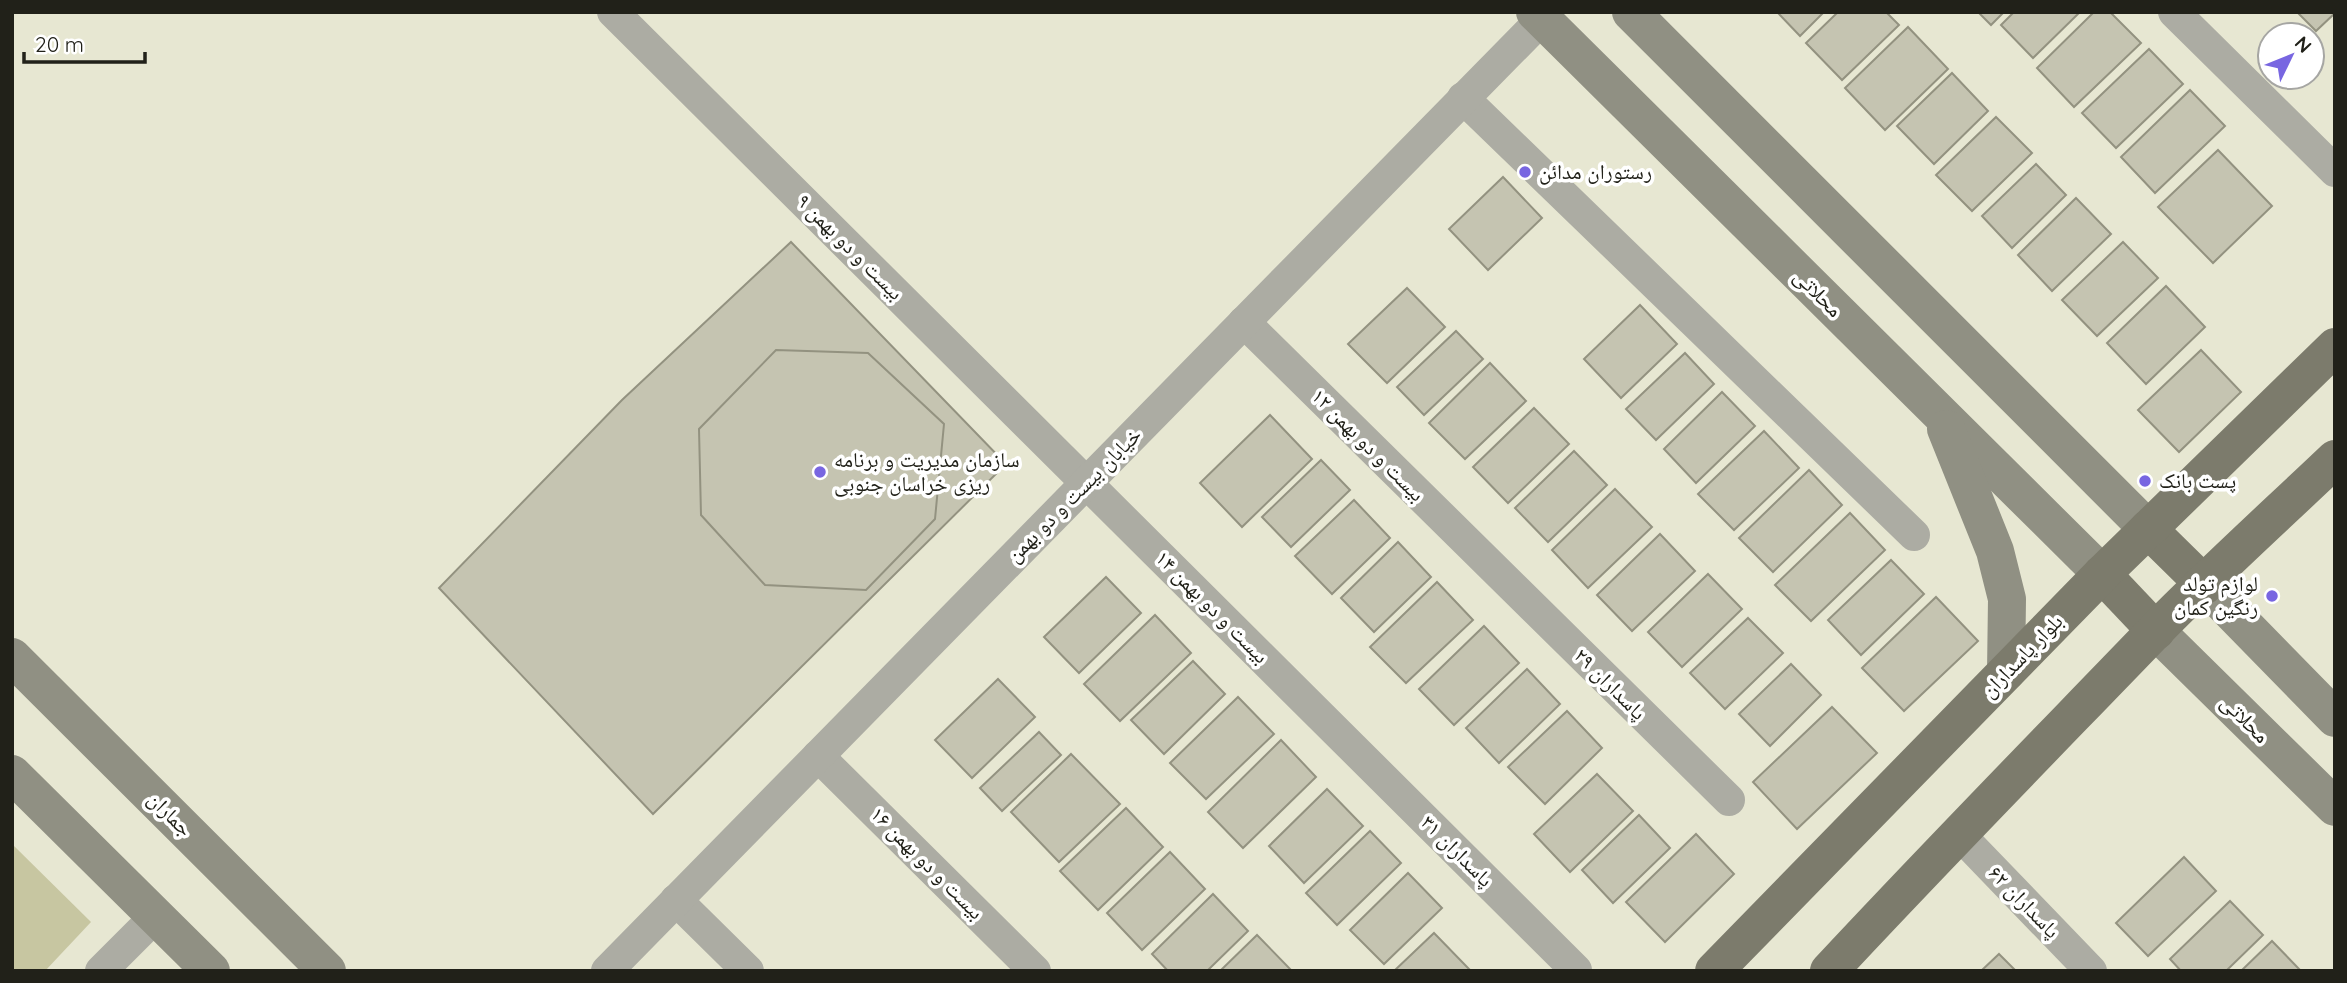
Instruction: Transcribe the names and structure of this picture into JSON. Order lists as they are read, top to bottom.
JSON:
{
  "streets": {
    "main road": ["محلاتی", "بلوار پاسداران", "جماران"],
    "street": [
      "بیست و دو بهمن ۹",
      "بیست و دو بهمن ۱۲",
      "خیابان بیست و دو بهمن",
      "بیست و دو بهمن ۱۴",
      "پاسداران ۲۹",
      "پاسداران ۳۱",
      "بیست و دو بهمن ۱۶",
      "پاسداران ۶۲"
    ]
  },
  "crossings": [
    ["بیست و دو بهمن ۹", "خیابان بیست و دو بهمن"],
    ["بیست و دو بهمن ۹", "بیست و دو بهمن ۱۴"],
    ["محلاتی", "خیابان بیست و دو بهمن"],
    ["محلاتی", "بلوار پاسداران"],
    ["بیست و دو بهمن ۱۲", "خیابان بیست و دو بهمن"],
    ["بیست و دو بهمن ۱۲", "پاسداران ۲۹"],
    ["خیابان بیست و دو بهمن", "بیست و دو بهمن ۱۴"],
    ["خیابان بیست و دو بهمن", "بیست و دو بهمن ۱۶"],
    ["بیست و دو بهمن ۱۴", "پاسداران ۳۱"]
  ],
  "places": [
    "رستوران مدائن",
    "سازمان مدیریت و برنامه ریزی خراسان جنوبی",
    "پست بانک",
    "لوازم تولد رنگین کمان"
  ],
  "scale_bar": "20 m",
  "north": "top right"
}
